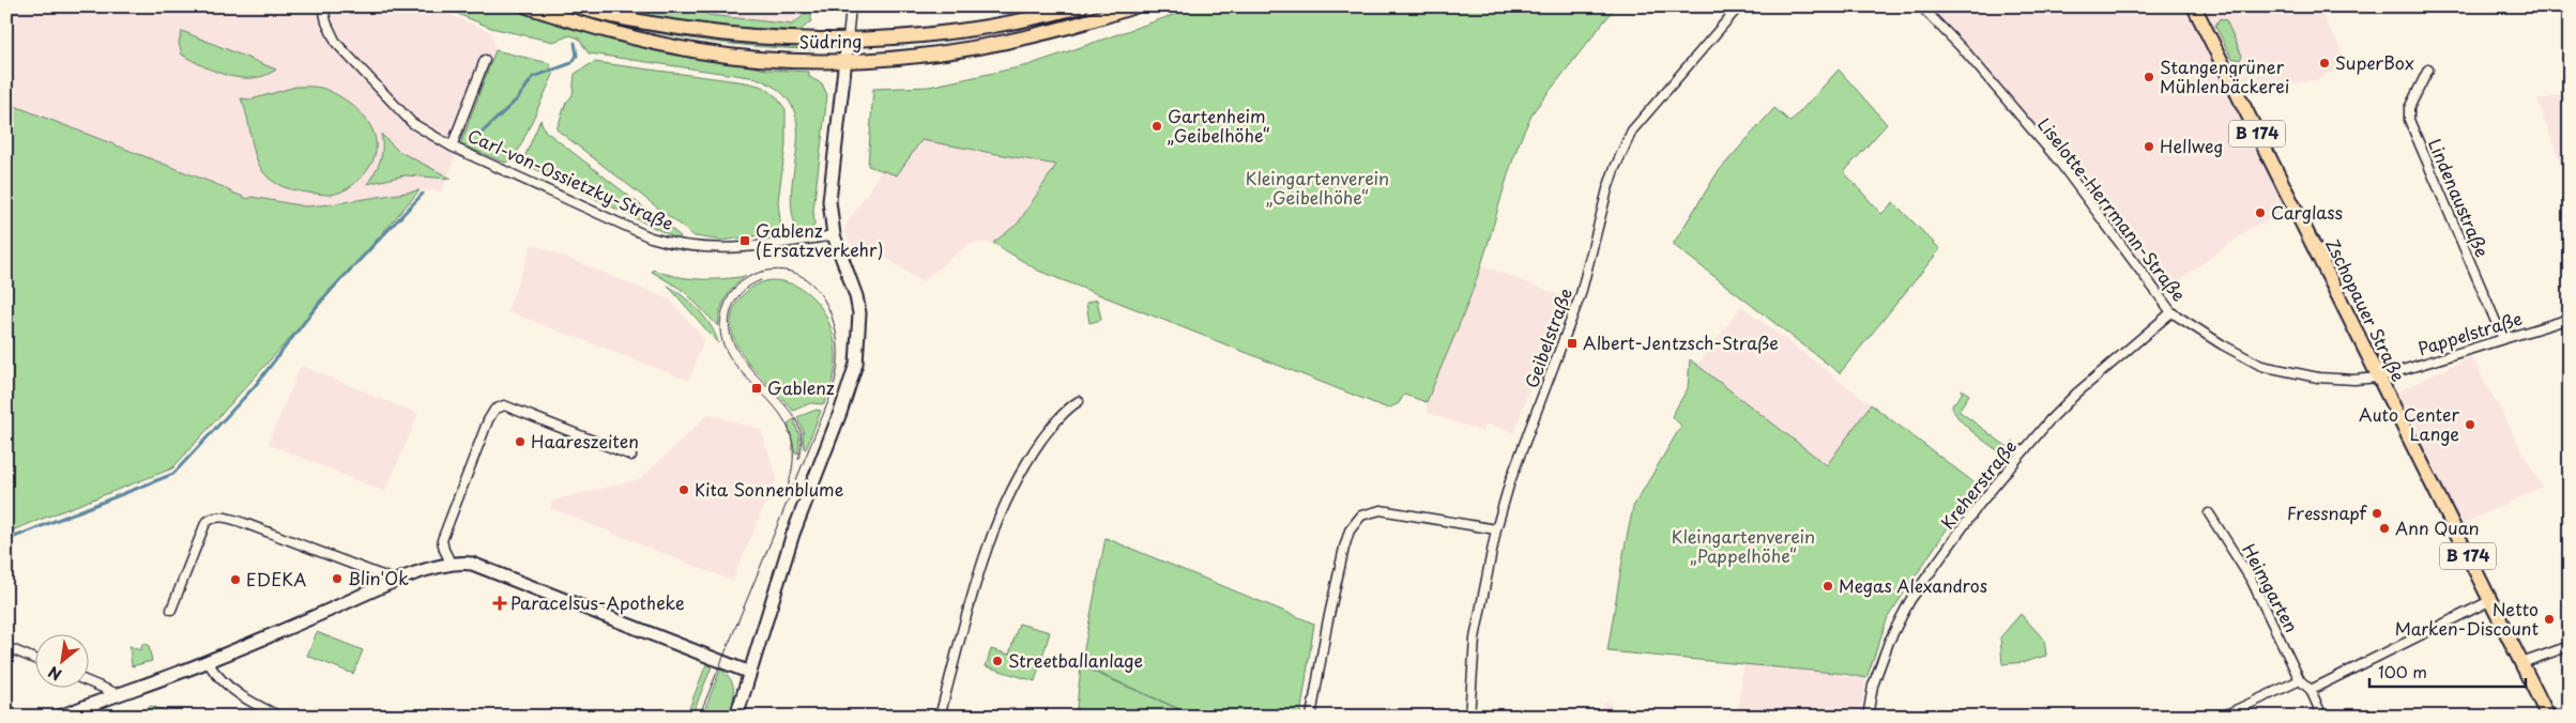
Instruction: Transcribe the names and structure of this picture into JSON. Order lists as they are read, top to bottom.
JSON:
{
  "streets": {
    "main road": ["Südring", "B 174", "Zschopauer Straße"],
    "street": [
      "Carl-von-Ossietzky-Straße",
      "Lindenaustraße",
      "Liselotte-Herrmann-Straße",
      "Pappelstraße",
      "Geibelstraße",
      "Kreherstraße",
      "Heimgarten"
    ]
  },
  "crossings": [
    ["Lindenaustraße", "Pappelstraße"],
    ["Liselotte-Herrmann-Straße", "Zschopauer Straße"],
    ["Liselotte-Herrmann-Straße", "Pappelstraße"],
    ["Liselotte-Herrmann-Straße", "Kreherstraße"],
    ["Zschopauer Straße", "Pappelstraße"]
  ],
  "parks": ["Kleingartenverein „Geibelhöhe“", "Kleingartenverein „Pappelhöhe“"],
  "places": {
    "other": [
      "SuperBox",
      "Stangengrüner Mühlenbäckerei",
      "Gartenheim „Geibelhöhe“",
      "Hellweg",
      "Carglass",
      "Auto Center Lange",
      "Haareszeiten",
      "Kita Sonnenblume",
      "Fressnapf",
      "Ann Quan",
      "Blin'Ok",
      "EDEKA",
      "Megas Alexandros",
      "Netto Marken-Discount",
      "Streetballanlage"
    ],
    "transit": ["Gablenz (Ersatzverkehr)", "Albert-Jentzsch-Straße", "Gablenz"],
    "health": ["Paracelsus-Apotheke"]
  },
  "scale_bar": "100 m",
  "north": "bottom left"
}
